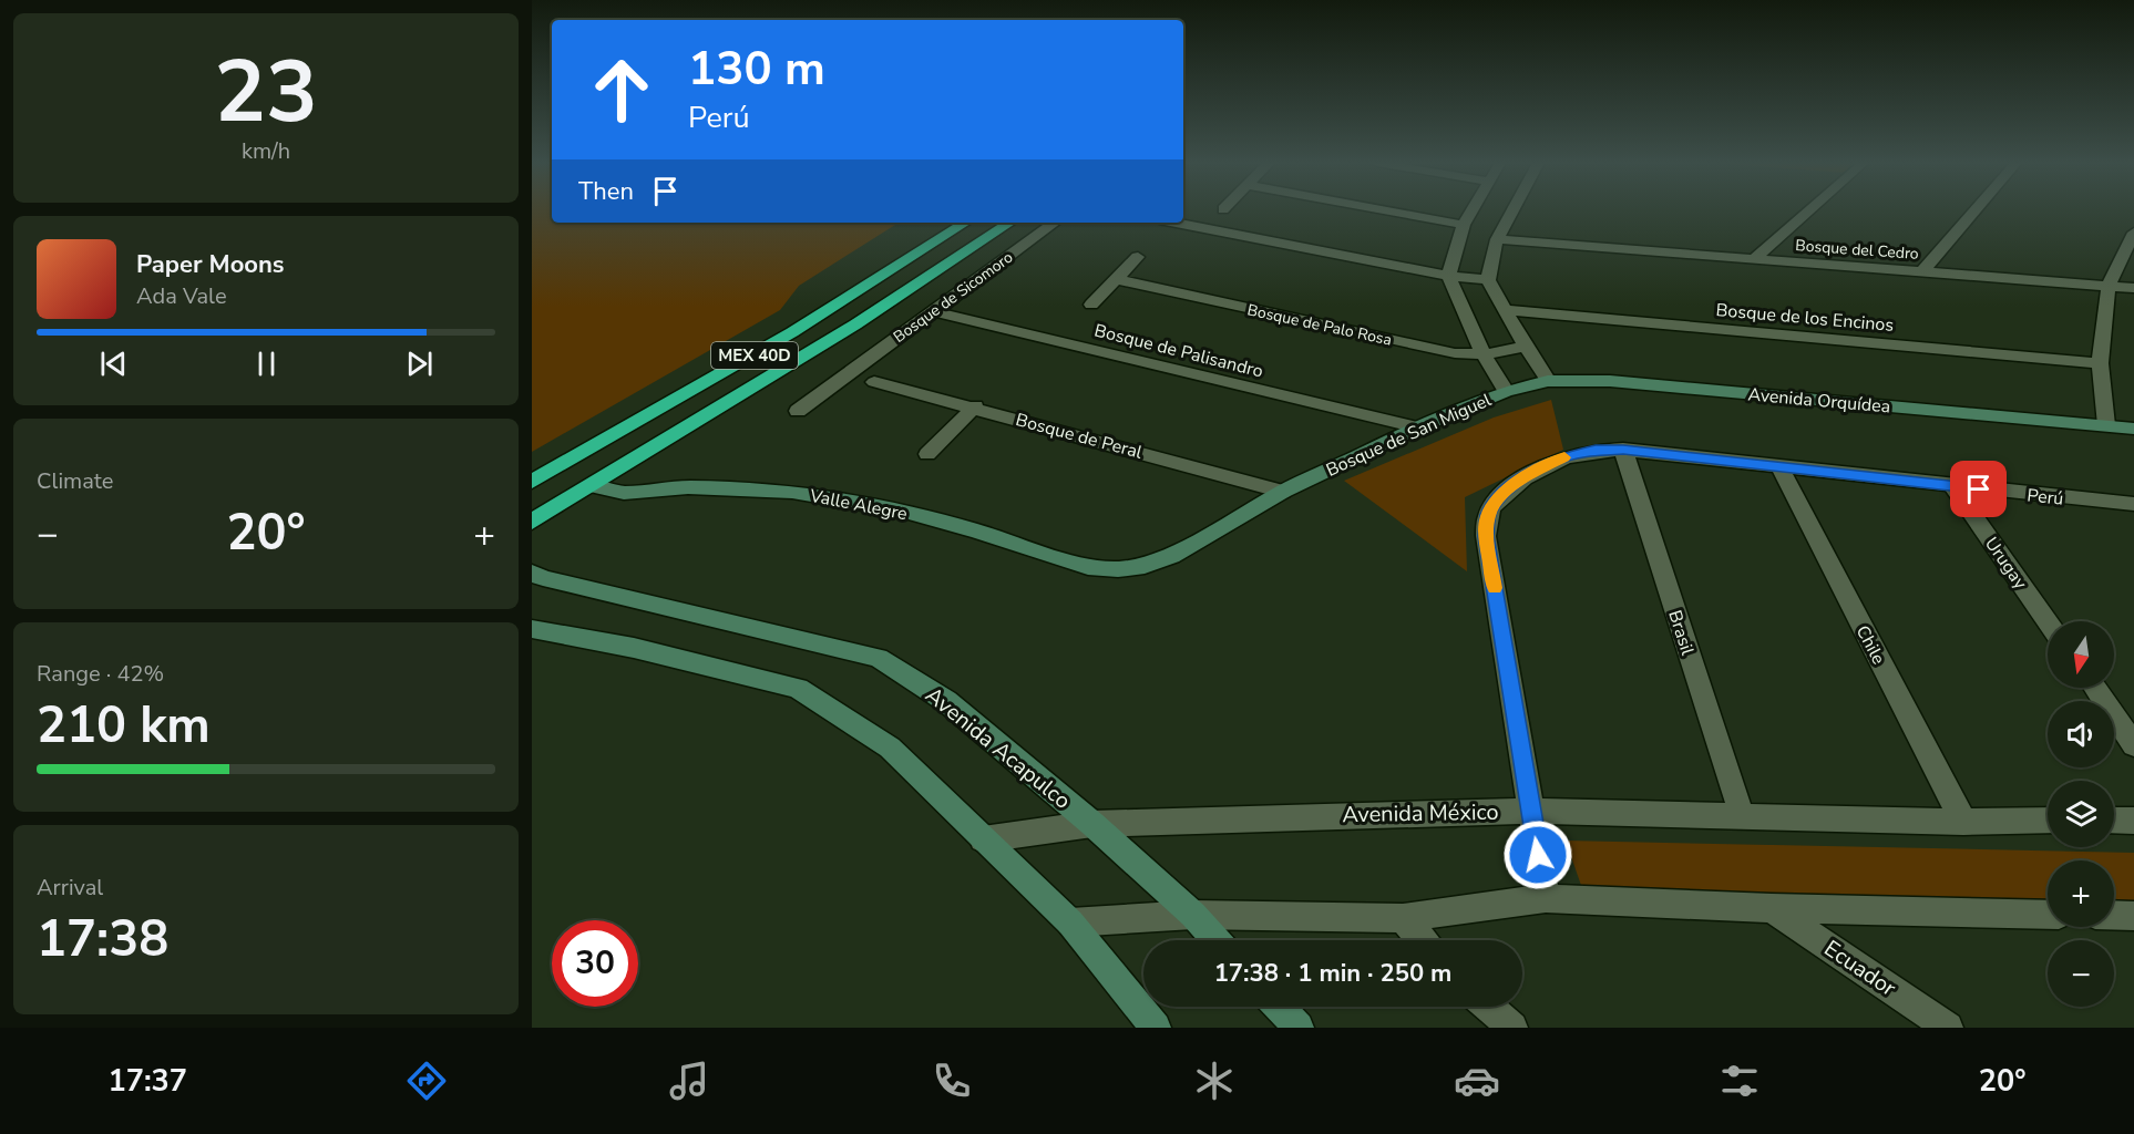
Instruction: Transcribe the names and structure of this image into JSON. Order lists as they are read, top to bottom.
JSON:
{
  "streets": {
    "highway": ["MEX 40D"],
    "street": [
      "Bosque del Cedro",
      "Bosque de Sicomoro",
      "Bosque de los Encinos",
      "Bosque de Palo Rosa",
      "Bosque de Palisandro",
      "Avenida Orquídea",
      "Bosque de San Miguel",
      "Bosque de Peral",
      "Perú",
      "Valle Alegre",
      "Urugay",
      "Brasil",
      "Chile",
      "Avenida Acapulco",
      "Avenida México",
      "Ecuador"
    ]
  },
  "crossings": [
    ["Bosque de Sicomoro", "Bosque de Palisandro"],
    ["Bosque de Palo Rosa", "Bosque de San Miguel"],
    ["Bosque de Palisandro", "Bosque de San Miguel"],
    ["MEX 40D", "Valle Alegre"],
    ["Avenida Orquídea", "Bosque de San Miguel"],
    ["Bosque de San Miguel", "Bosque de Peral"],
    ["Bosque de San Miguel", "Valle Alegre"],
    ["Perú", "Urugay"],
    ["Perú", "Brasil"],
    ["Perú", "Chile"],
    ["Perú", "Avenida México"],
    ["Brasil", "Avenida México"],
    ["Chile", "Avenida México"],
    ["Avenida Acapulco", "Avenida México"]
  ],
  "north": "bottom",
  "page": {
    "tile": [
      ["23", "km/h"],
      "Climate",
      ["Range · 42%", "210 km"],
      ["Arrival", "17:38"]
    ],
    "turn": ["130 m", "Perú"],
    "then": "Then",
    "song": ["Paper Moons", "Ada Vale"],
    "heat": ["−", "20°", "+"],
    "map_buttons": ["+", "−"],
    "limit": "30",
    "trip": "17:38 · 1 min · 250 m",
    "tabs": ["17:37", "20°"]
  }
}
